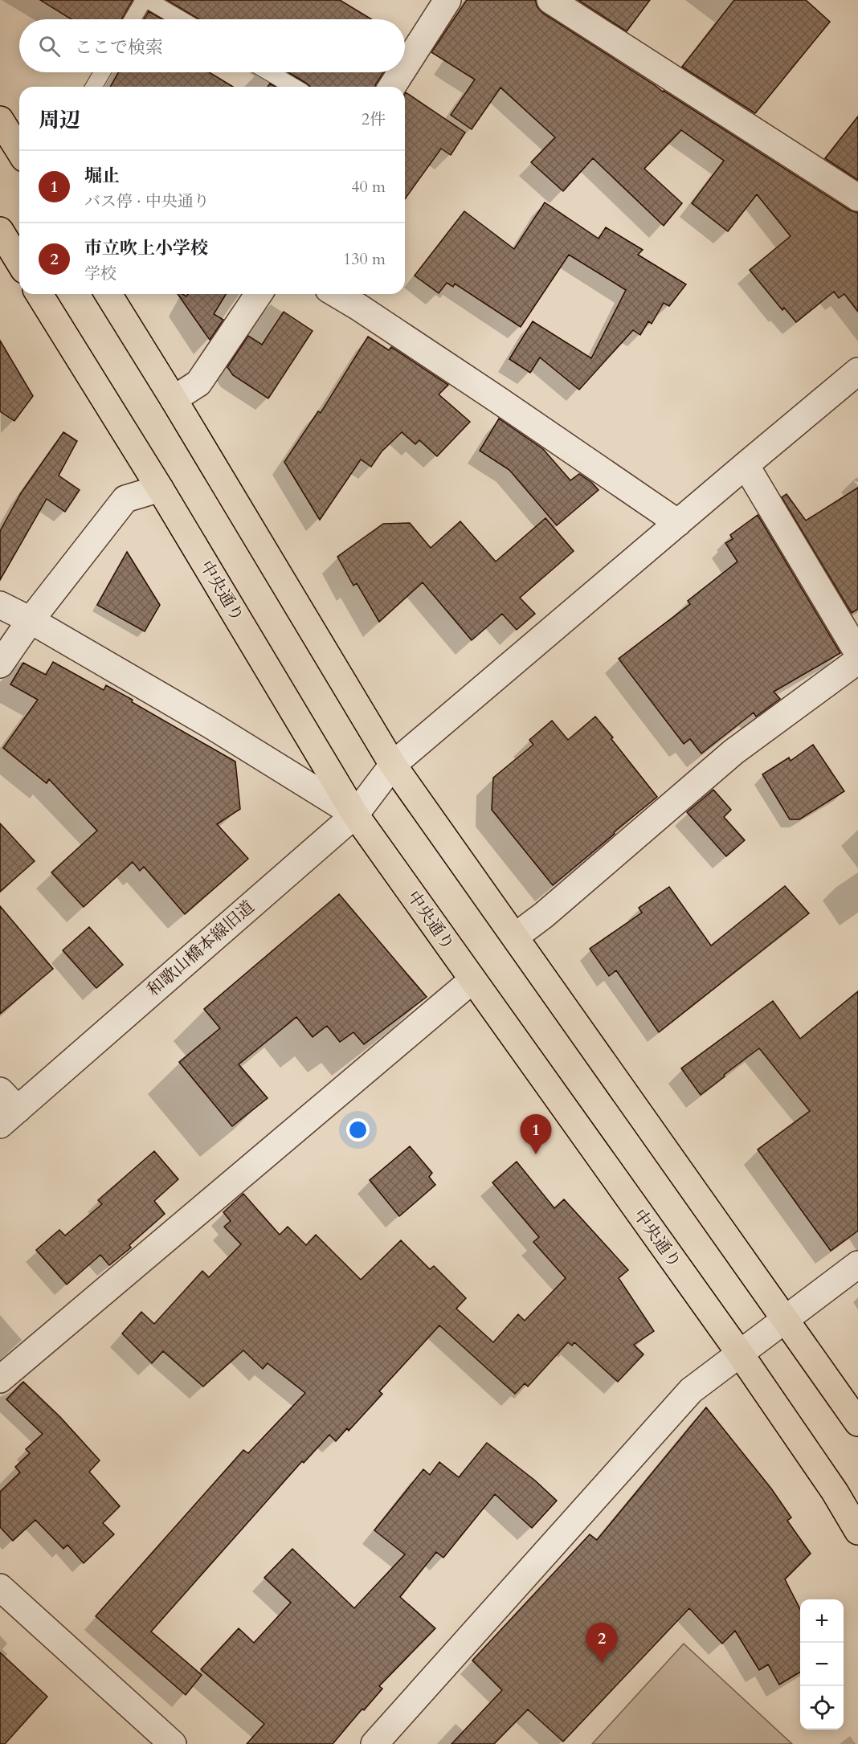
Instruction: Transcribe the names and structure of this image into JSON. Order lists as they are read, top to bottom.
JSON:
{
  "streets": {
    "highway": ["中央通り"],
    "street": ["和歌山橋本線旧道"]
  },
  "crossings": [
    ["中央通り", "和歌山橋本線旧道"]
  ],
  "page": {
    "search": "ここで検索",
    "heading": ["周辺", "2件"],
    "list": [
      {
        "mark": "1",
        "name": "堀止",
        "note": "バス停 · 中央通り",
        "value": "40 m"
      },
      {
        "mark": "2",
        "name": "市立吹上小学校",
        "note": "学校",
        "value": "130 m"
      }
    ],
    "pins": ["1", "2"],
    "map_buttons": ["+", "−"]
  }
}
